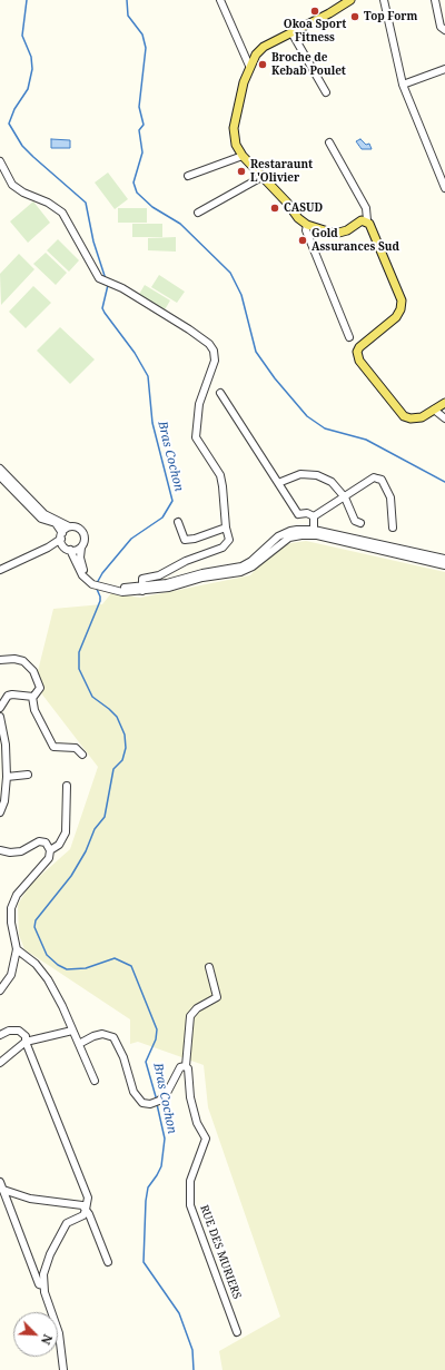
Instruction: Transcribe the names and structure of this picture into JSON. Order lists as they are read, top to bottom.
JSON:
{
  "streets": {
    "street": ["RUE DES MURIERS"]
  },
  "water": ["Bras Cochon"],
  "places": [
    "Okoa Sport Fitness",
    "Top Form",
    "Broche de Kebab Poulet",
    "Restaraunt L'Olivier",
    "CASUD",
    "Gold Assurances Sud"
  ],
  "north": "bottom right"
}
